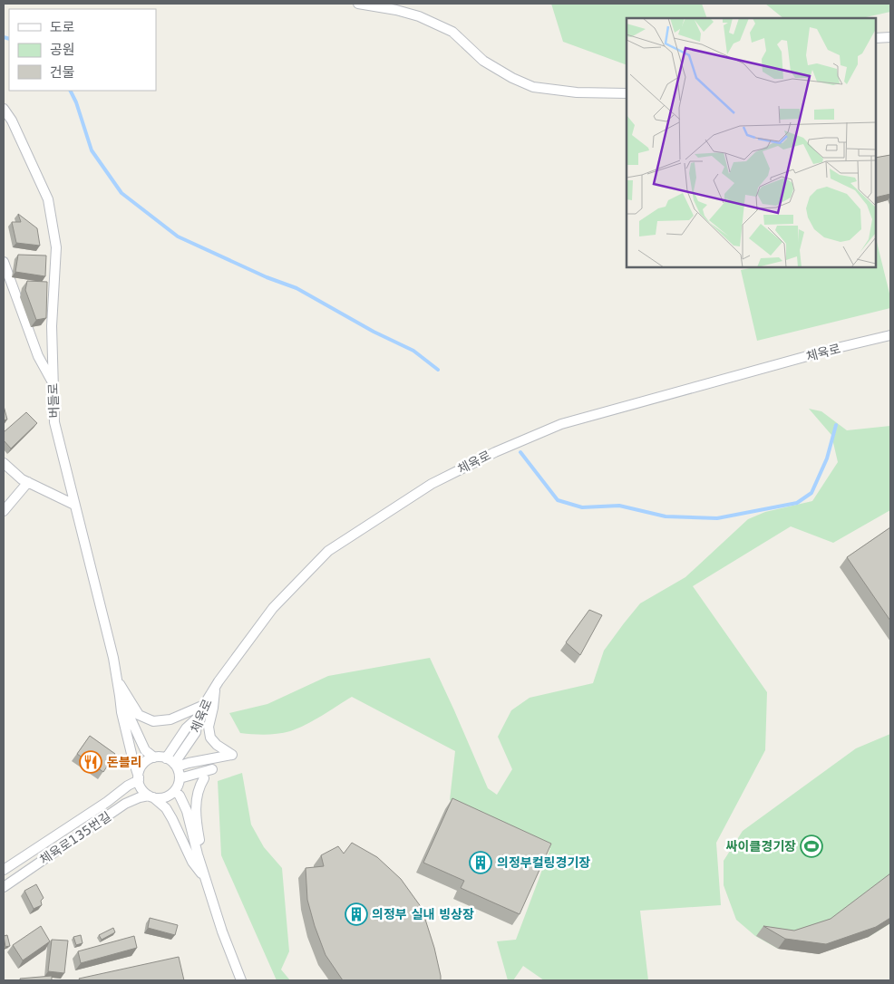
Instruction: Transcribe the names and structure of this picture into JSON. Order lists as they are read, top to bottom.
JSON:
{
  "streets": {
    "street": ["체육로", "버들로", "체육로135번길"]
  },
  "crossings": [
    ["체육로", "버들로"],
    ["체육로", "체육로135번길"],
    ["버들로", "체육로135번길"]
  ],
  "places": {
    "restaurant": ["돈블리"],
    "sports": ["싸이클경기장"],
    "building": ["의정부컬링경기장", "의정부 실내 빙상장"]
  },
  "legend": ["도로", "공원", "건물"]
}
